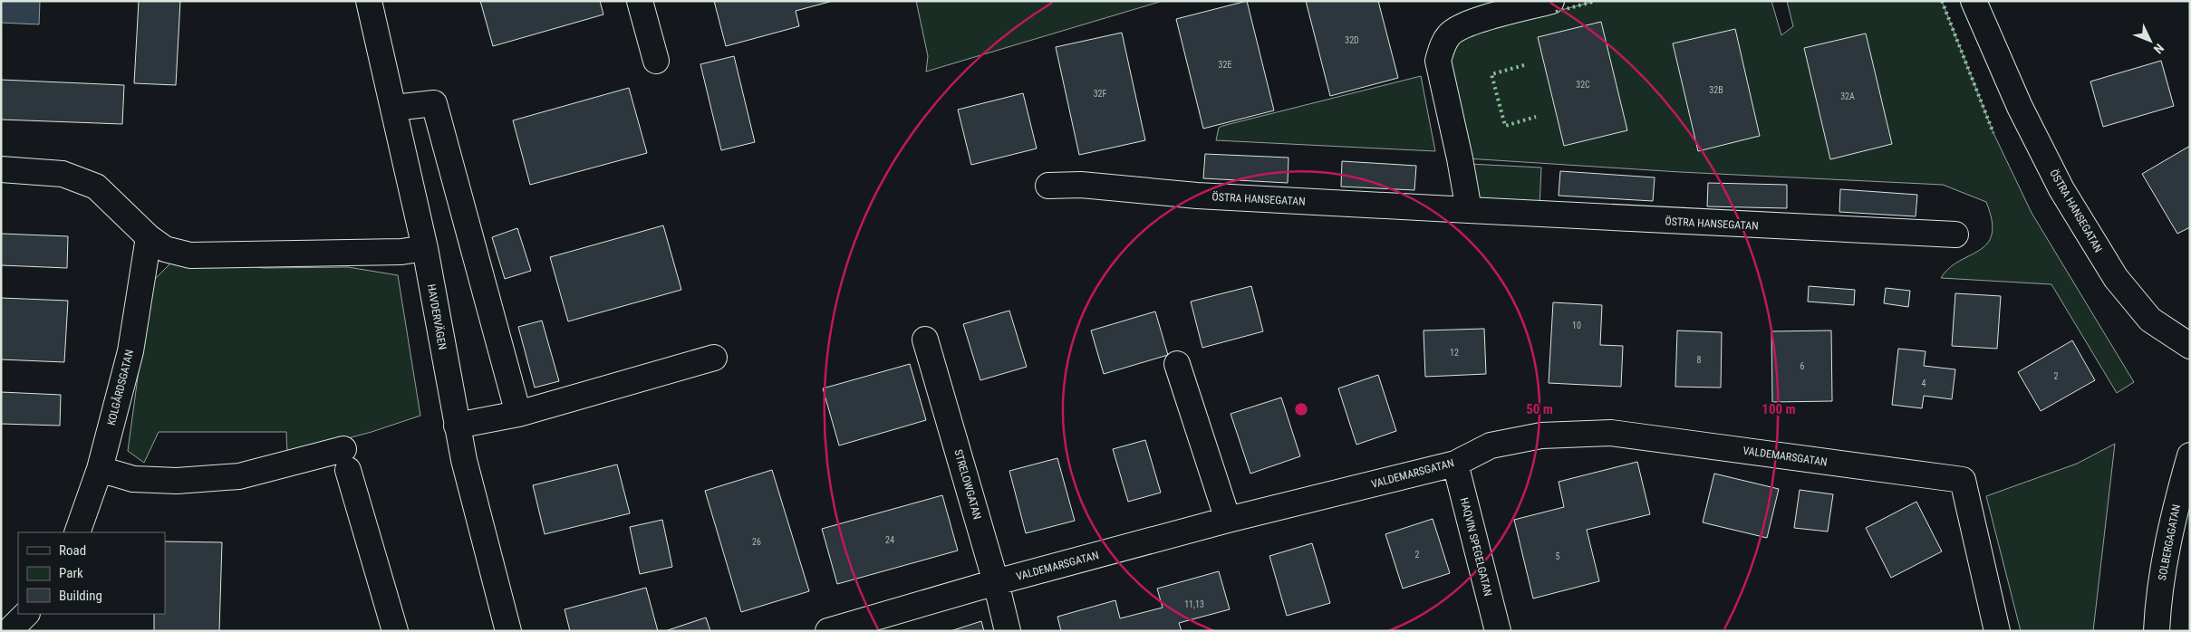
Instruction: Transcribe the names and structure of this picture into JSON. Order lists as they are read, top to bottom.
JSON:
{
  "streets": {
    "street": [
      "ÖSTRA HANSEGATAN",
      "HAVDERVÄGEN",
      "KOLGÅRDSGATAN",
      "VALDEMARSGATAN",
      "STRELOWGATAN",
      "SOLBERGAGATAN",
      "HAQVIN SPEGELGATAN"
    ]
  },
  "crossings": [
    ["VALDEMARSGATAN", "STRELOWGATAN"],
    ["VALDEMARSGATAN", "HAQVIN SPEGELGATAN"]
  ],
  "house_numbers": [
    "32D",
    "32E",
    "32C",
    "32B",
    "32F",
    "32A",
    "10",
    "12",
    "8",
    "6",
    "2",
    "4",
    "24",
    "26",
    "2",
    "5",
    "11,13"
  ],
  "legend": ["Road", "Park", "Building"],
  "north": "bottom right",
  "rings": ["50 m", "100 m"]
}
